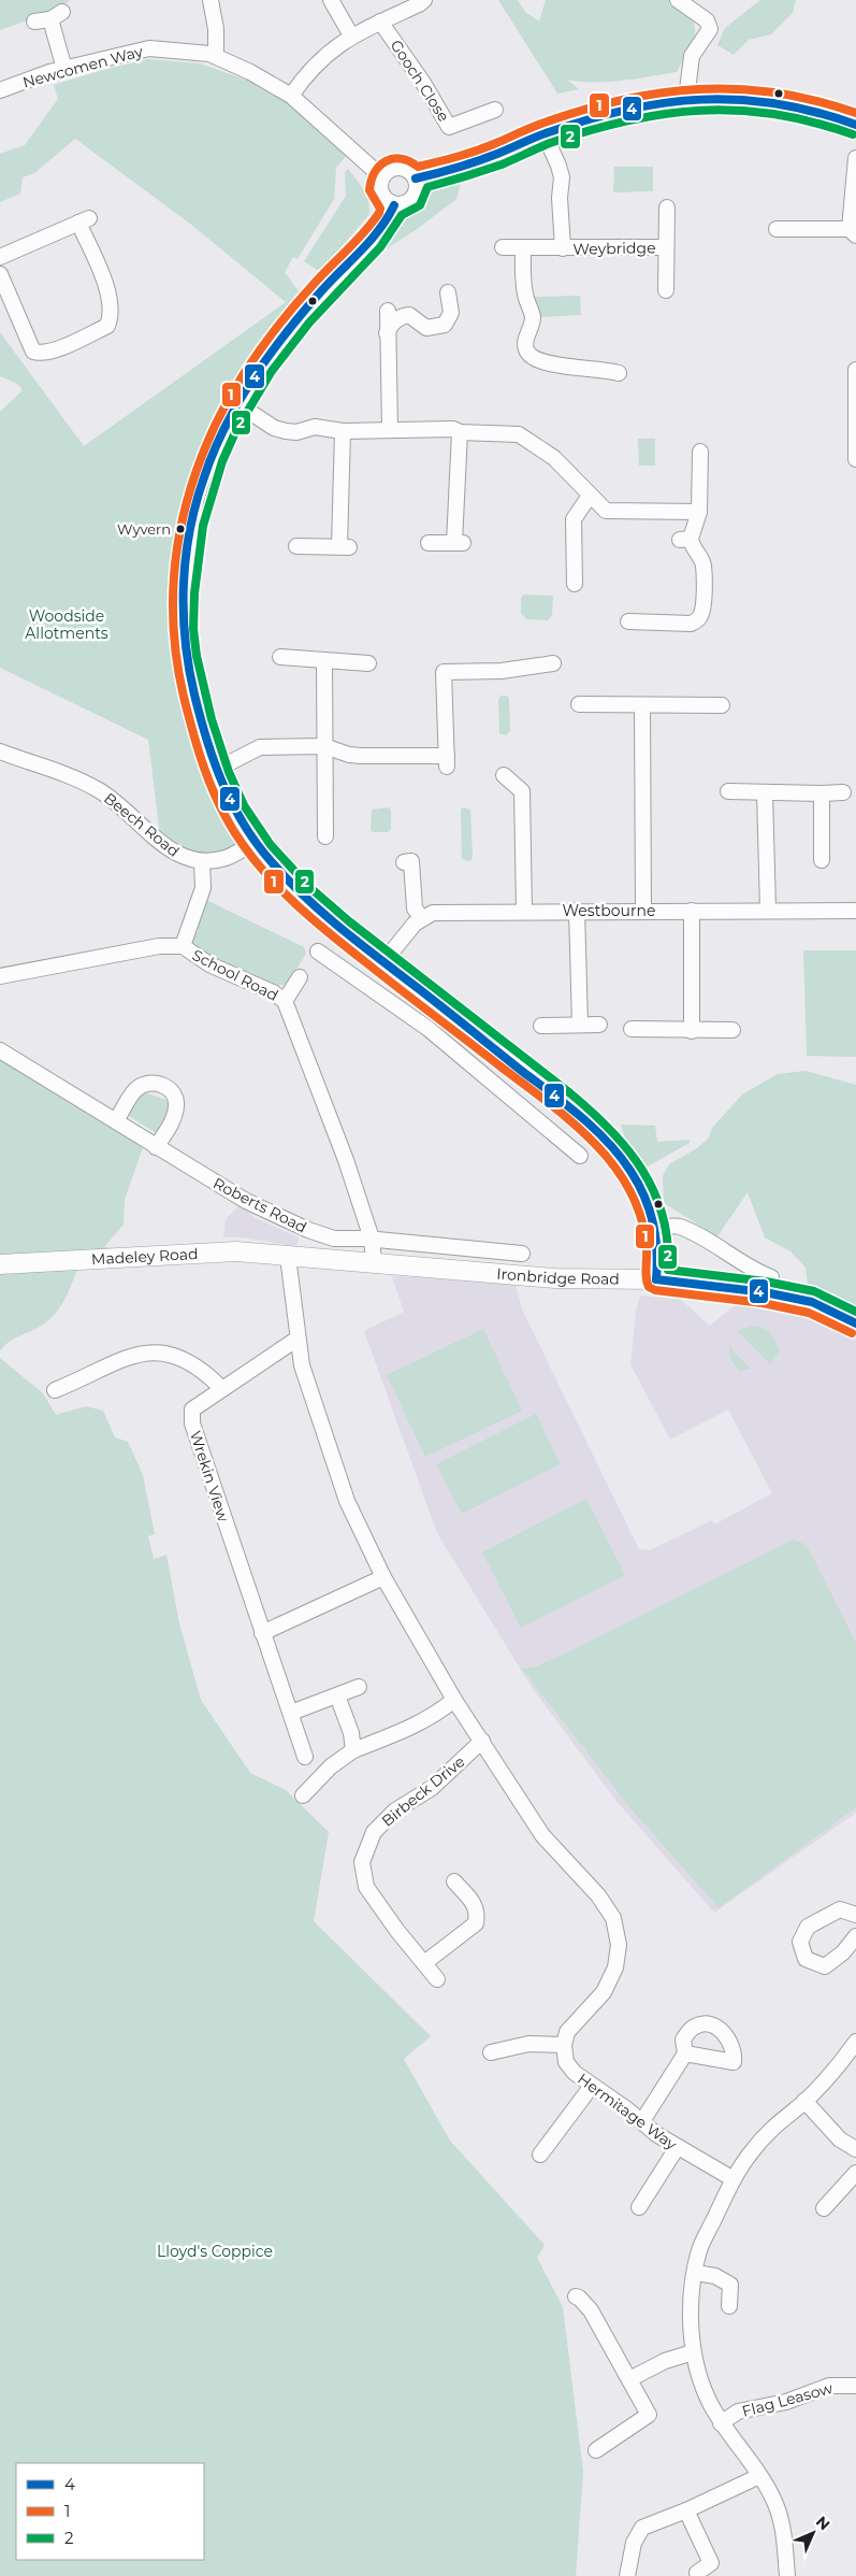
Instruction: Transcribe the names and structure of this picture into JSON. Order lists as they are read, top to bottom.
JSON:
{
  "streets": {
    "main road": ["Madeley Road", "Ironbridge Road"],
    "street": [
      "Newcomen Way",
      "Gooch Close",
      "Weybridge",
      "Beech Road",
      "Westbourne",
      "School Road",
      "Roberts Road",
      "Wrekin View",
      "Birbeck Drive",
      "Hermitage Way",
      "Flag Leasow"
    ]
  },
  "crossings": [
    ["School Road", "Roberts Road"],
    ["School Road", "Ironbridge Road"],
    ["Madeley Road", "Ironbridge Road"]
  ],
  "parks": ["Woodside Allotments", "Lloyd's Coppice"],
  "places": ["Wyvern"],
  "lines": ["transit line 1", "transit line 4", "transit line 2"],
  "legend": ["4", "1", "2"],
  "north": "top right"
}
